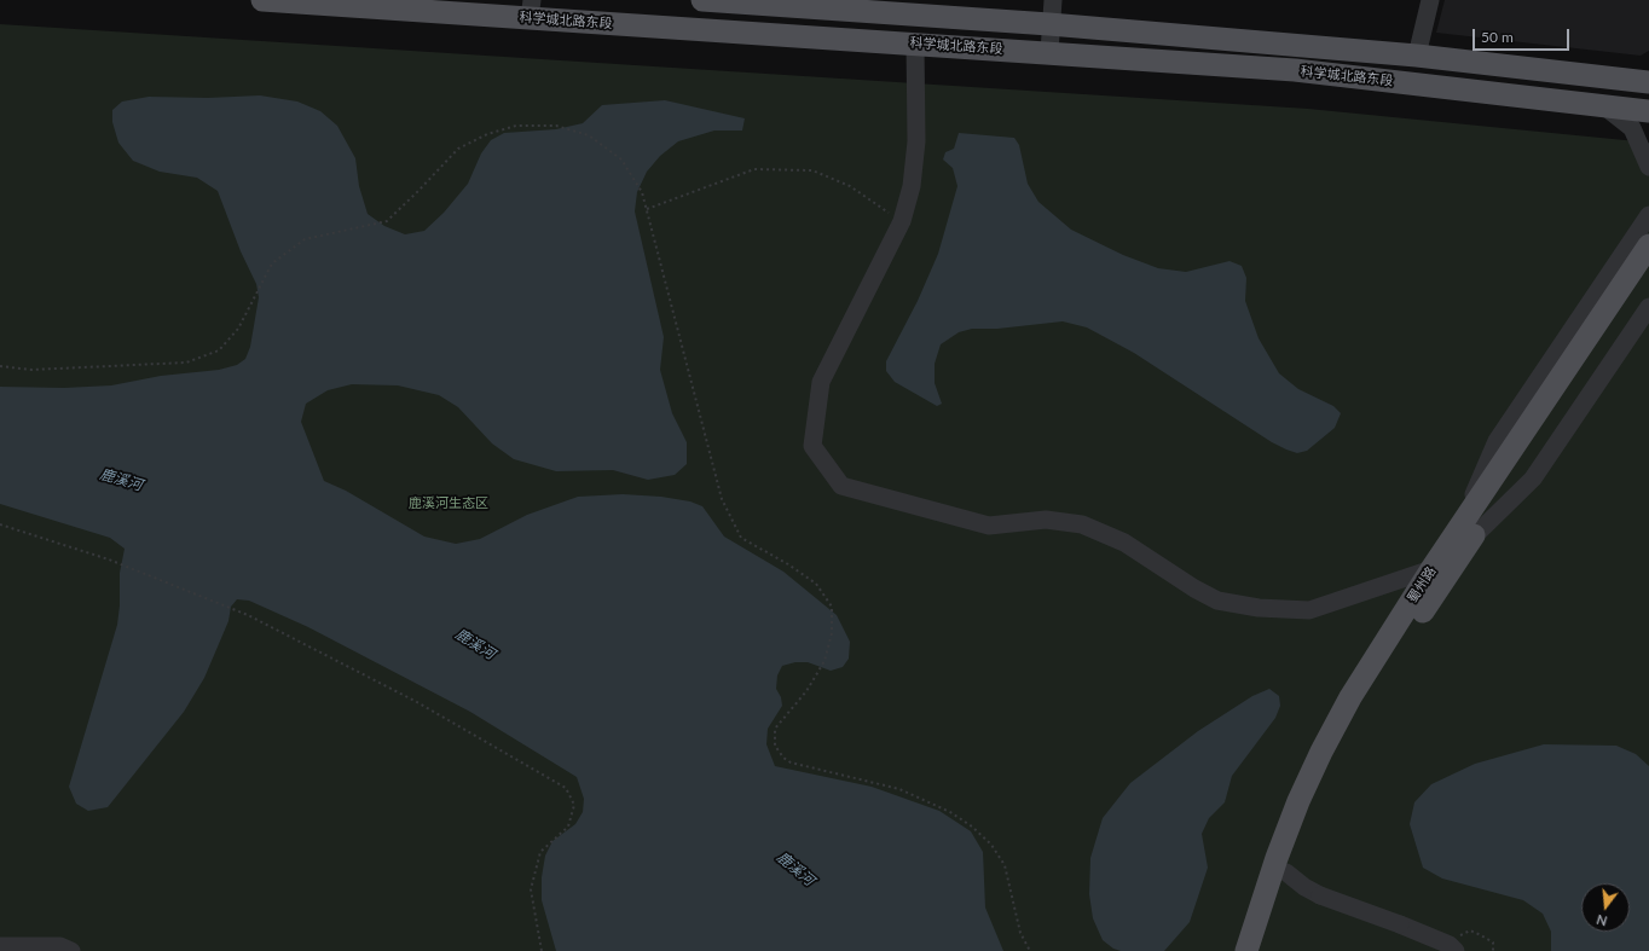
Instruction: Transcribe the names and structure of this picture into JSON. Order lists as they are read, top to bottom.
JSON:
{
  "streets": {
    "main road": ["科学城北路东段", "蜀州路"]
  },
  "water": ["鹿溪河"],
  "parks": ["鹿溪河生态区"],
  "scale_bar": "50 m",
  "north": "bottom"
}
